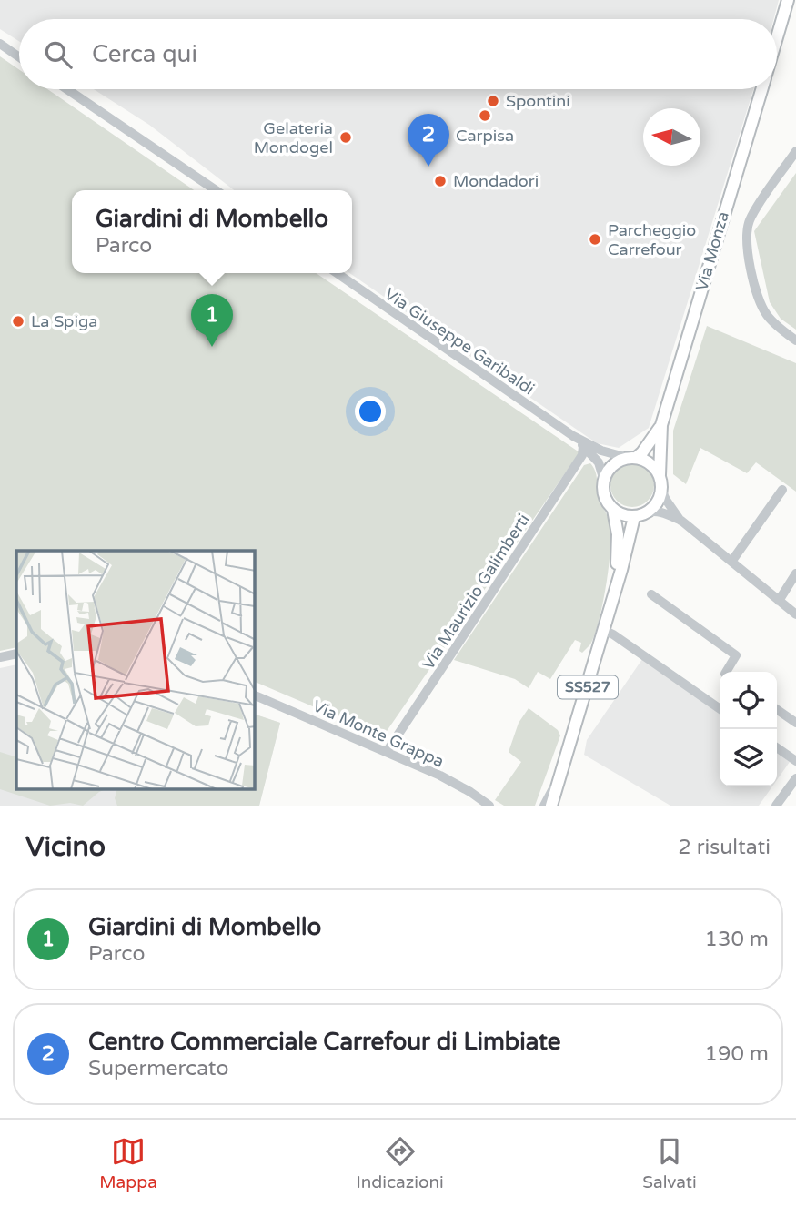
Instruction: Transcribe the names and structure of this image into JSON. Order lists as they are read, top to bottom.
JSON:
{
  "streets": {
    "main road": ["Via Monza", "SS527"],
    "street": ["Via Giuseppe Garibaldi", "Via Maurizio Galimberti", "Via Monte Grappa"]
  },
  "crossings": [
    ["Via Monza", "Via Giuseppe Garibaldi"],
    ["Via Monza", "SS527"],
    ["Via Giuseppe Garibaldi", "Via Maurizio Galimberti"],
    ["Via Giuseppe Garibaldi", "SS527"],
    ["Via Maurizio Galimberti", "Via Monte Grappa"]
  ],
  "places": [
    "Spontini",
    "Carpisa",
    "Gelateria Mondogel",
    "Mondadori",
    "Parcheggio Carrefour",
    "La Spiga"
  ],
  "north": "left",
  "page": {
    "search": "Cerca qui",
    "pins": ["2", "1"],
    "popup": ["Giardini di Mombello", "Parco"],
    "heading": ["Vicino", "2 risultati"],
    "list": [
      {
        "mark": "1",
        "name": "Giardini di Mombello",
        "note": "Parco",
        "value": "130 m"
      },
      {
        "mark": "2",
        "name": "Centro Commerciale Carrefour di Limbiate",
        "note": "Supermercato",
        "value": "190 m"
      }
    ],
    "nav": ["Mappa", "Indicazioni", "Salvati"]
  }
}
